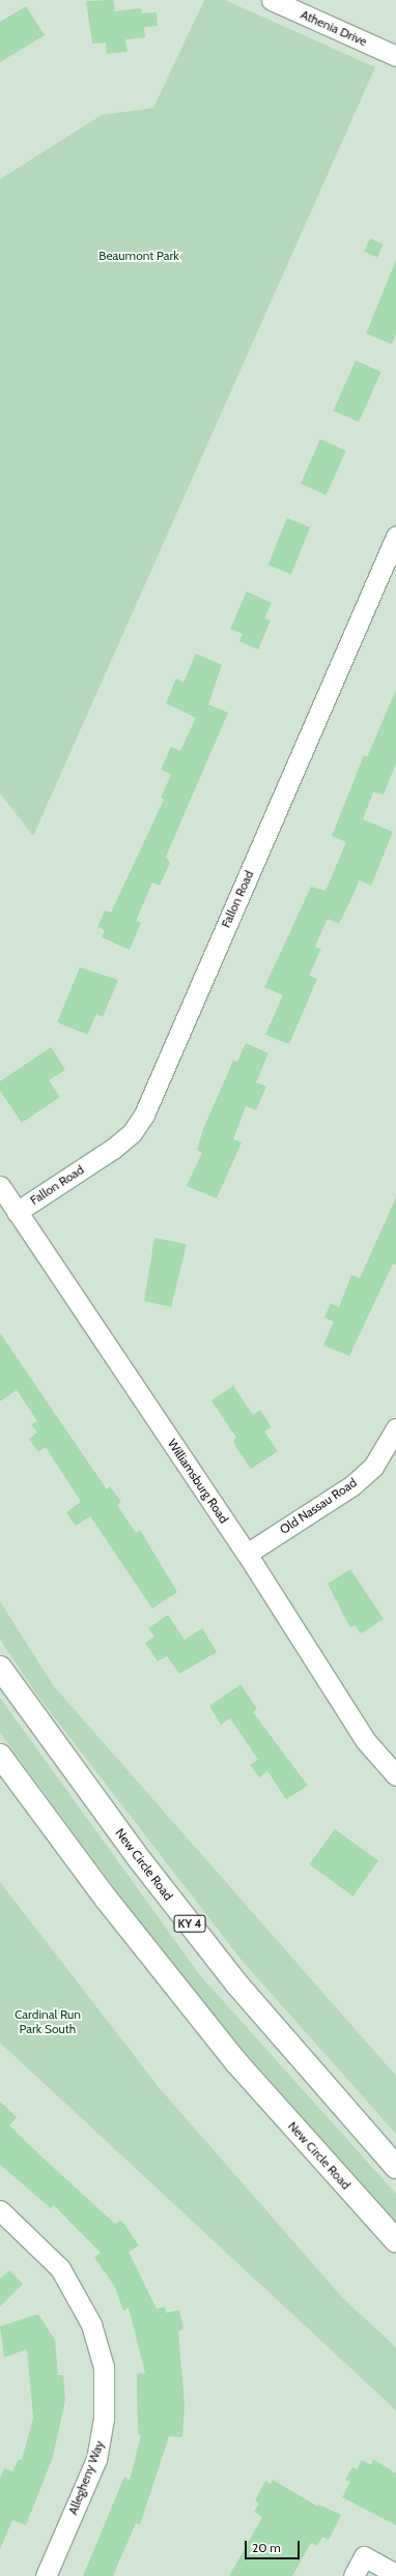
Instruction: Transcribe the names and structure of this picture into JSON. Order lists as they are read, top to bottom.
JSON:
{
  "streets": {
    "highway": ["New Circle Road", "KY 4"],
    "street": [
      "Athenia Drive",
      "Fallon Road",
      "Williamsburg Road",
      "Old Nassau Road",
      "Allegheny Way"
    ]
  },
  "crossings": [
    ["Fallon Road", "Williamsburg Road"],
    ["Williamsburg Road", "Old Nassau Road"]
  ],
  "parks": ["Beaumont Park", "Cardinal Run Park South"],
  "scale_bar": "20 m"
}
